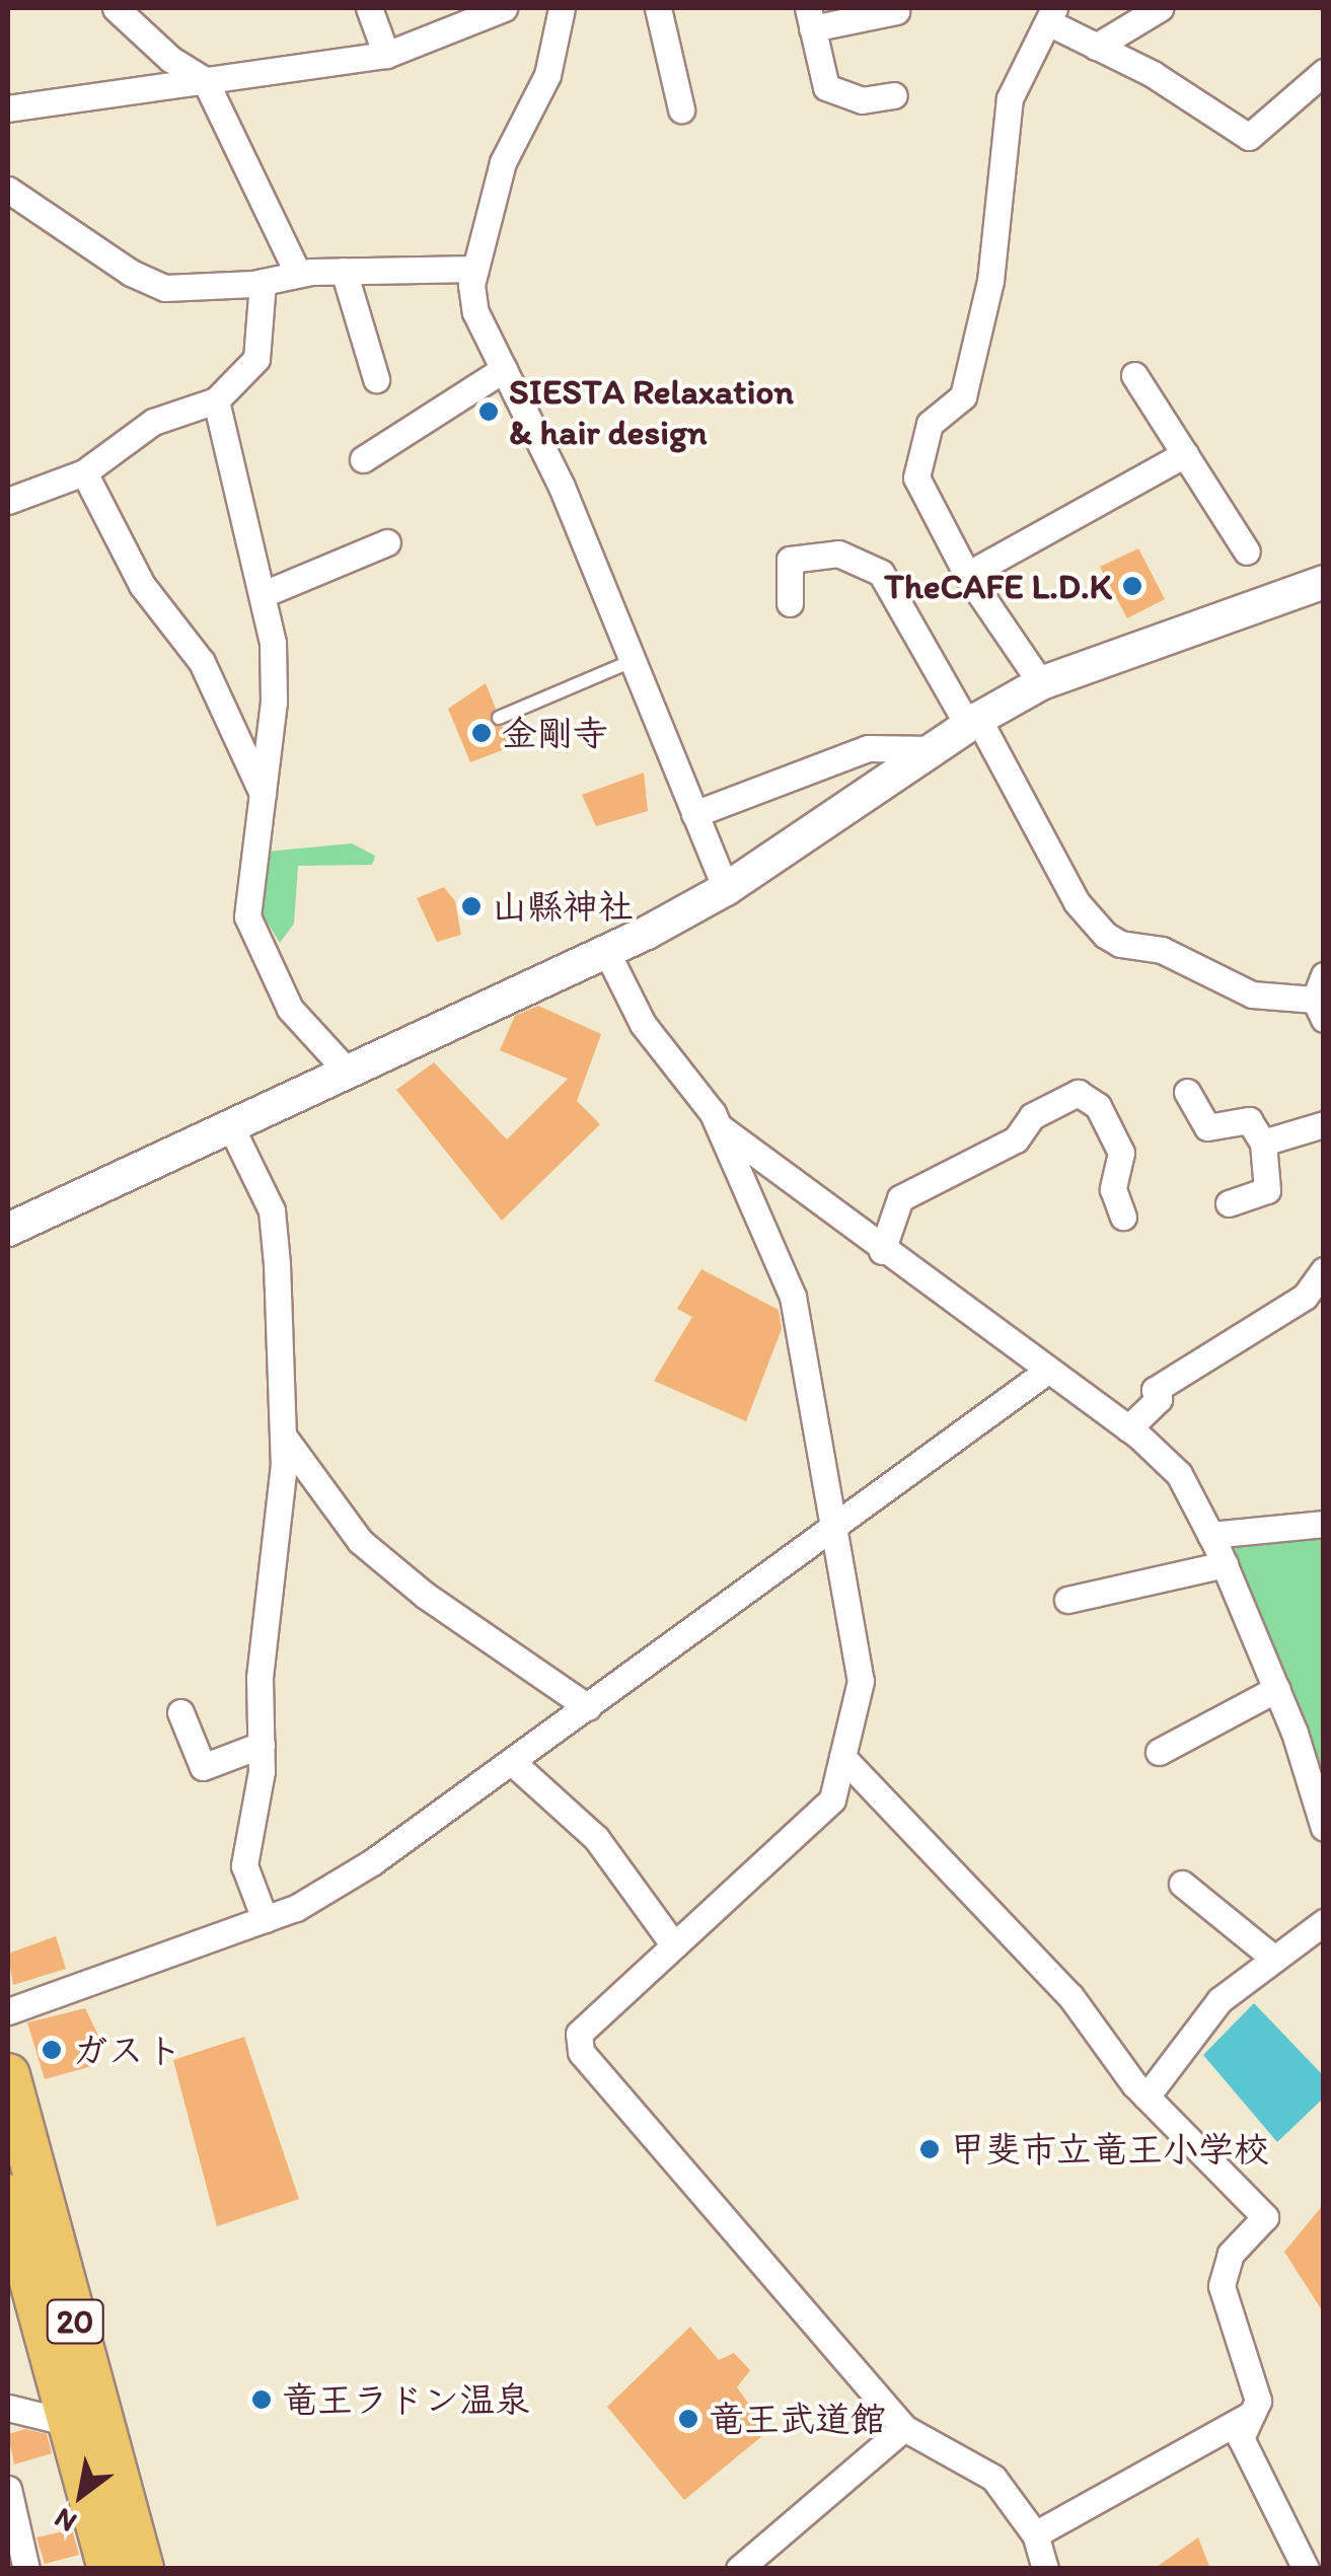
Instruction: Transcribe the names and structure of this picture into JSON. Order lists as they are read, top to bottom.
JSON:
{
  "streets": {
    "highway": ["20"]
  },
  "places": [
    "SIESTA Relaxation & hair design",
    "TheCAFE L.D.K",
    "金剛寺",
    "山縣神社",
    "ガスト",
    "甲斐市立竜王小学校",
    "竜王ラドン温泉",
    "竜王武道館"
  ],
  "north": "bottom left"
}
